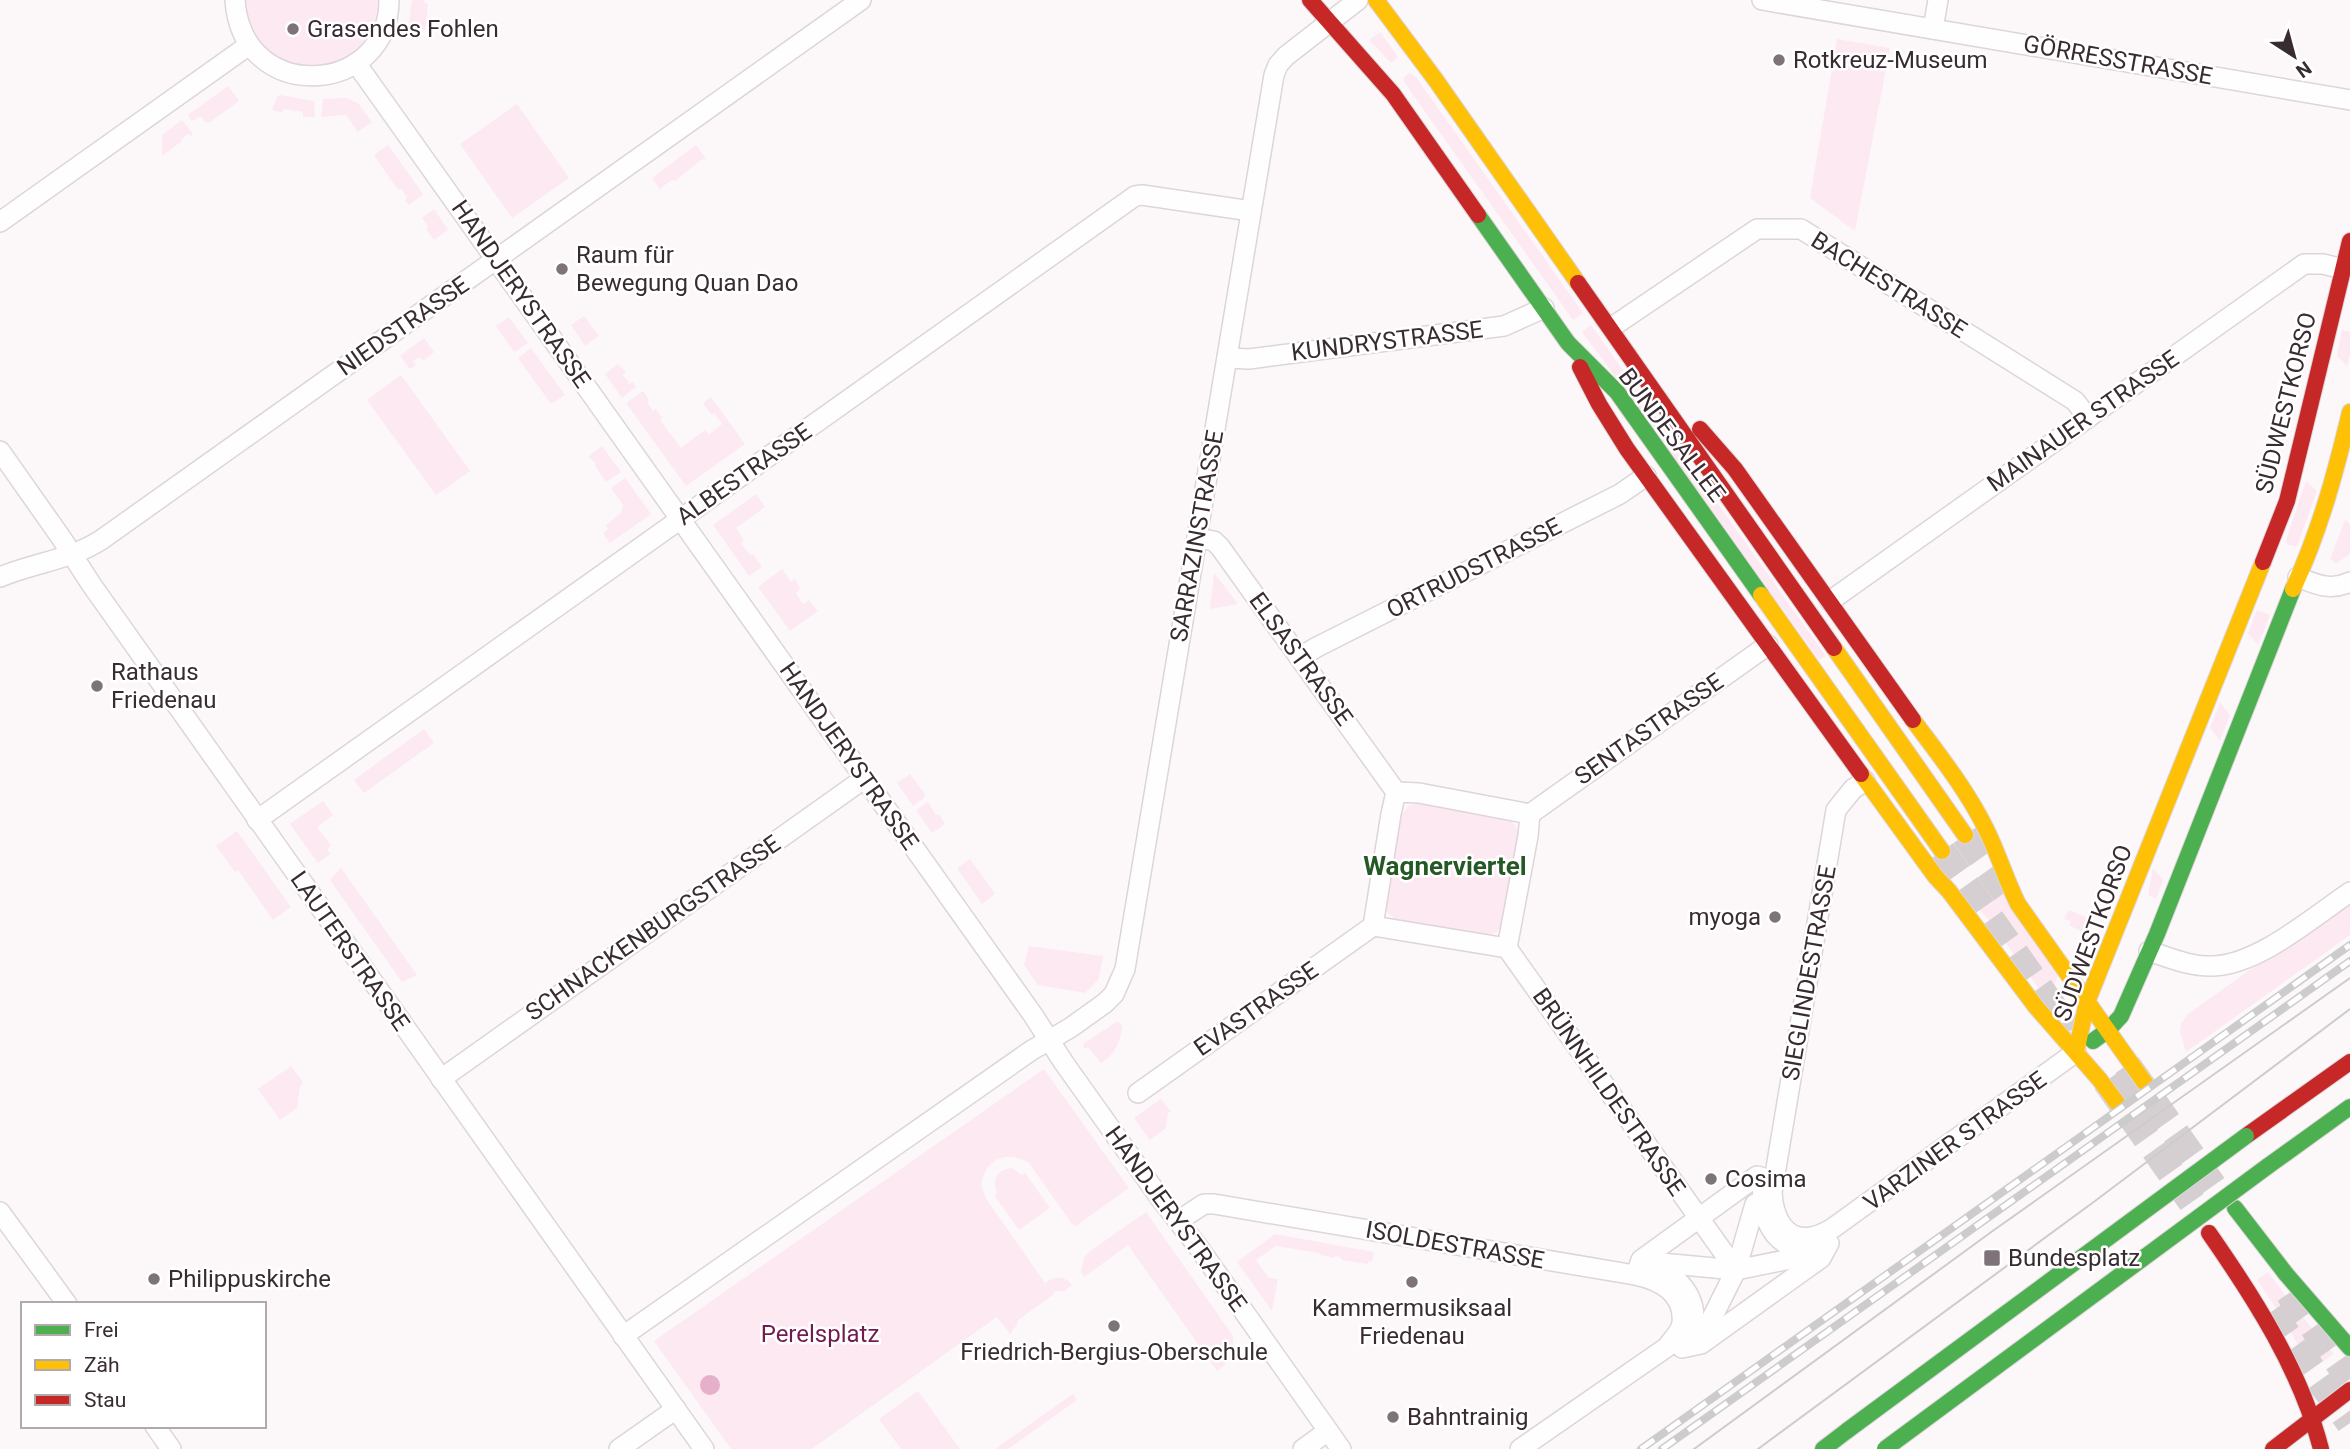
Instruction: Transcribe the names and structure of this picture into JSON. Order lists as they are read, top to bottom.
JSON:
{
  "streets": {
    "main road": ["SÜDWESTKORSO", "BUNDESALLEE"],
    "street": [
      "GÖRRESSTRASSE",
      "BACHESTRASSE",
      "HANDJERYSTRASSE",
      "NIEDSTRASSE",
      "KUNDRYSTRASSE",
      "MAINAUER STRASSE",
      "ALBESTRASSE",
      "SARRAZINSTRASSE",
      "ORTRUDSTRASSE",
      "ELSASTRASSE",
      "SENTASTRASSE",
      "SCHNACKENBURGSTRASSE",
      "LAUTERSTRASSE",
      "SIEGLINDESTRASSE",
      "EVASTRASSE",
      "BRÜNNHILDESTRASSE",
      "VARZINER STRASSE",
      "ISOLDESTRASSE"
    ]
  },
  "crossings": [
    ["BACHESTRASSE", "MAINAUER STRASSE"],
    ["BACHESTRASSE", "BUNDESALLEE"],
    ["HANDJERYSTRASSE", "NIEDSTRASSE"],
    ["HANDJERYSTRASSE", "ALBESTRASSE"],
    ["HANDJERYSTRASSE", "SARRAZINSTRASSE"],
    ["HANDJERYSTRASSE", "SCHNACKENBURGSTRASSE"],
    ["HANDJERYSTRASSE", "ISOLDESTRASSE"],
    ["NIEDSTRASSE", "LAUTERSTRASSE"],
    ["KUNDRYSTRASSE", "BUNDESALLEE"],
    ["KUNDRYSTRASSE", "SARRAZINSTRASSE"],
    ["SÜDWESTKORSO", "MAINAUER STRASSE"],
    ["SÜDWESTKORSO", "VARZINER STRASSE"],
    ["BUNDESALLEE", "SARRAZINSTRASSE"],
    ["ALBESTRASSE", "SARRAZINSTRASSE"],
    ["ALBESTRASSE", "LAUTERSTRASSE"],
    ["SARRAZINSTRASSE", "ELSASTRASSE"],
    ["ORTRUDSTRASSE", "ELSASTRASSE"],
    ["SCHNACKENBURGSTRASSE", "LAUTERSTRASSE"],
    ["SIEGLINDESTRASSE", "VARZINER STRASSE"]
  ],
  "districts": ["Wagnerviertel"],
  "parks": ["Perelsplatz"],
  "places": {
    "other": [
      "Grasendes Fohlen",
      "Rotkreuz-Museum",
      "Raum für Bewegung Quan Dao",
      "Rathaus Friedenau",
      "myoga",
      "Cosima",
      "Philippuskirche",
      "Kammermusiksaal Friedenau",
      "Friedrich-Bergius-Oberschule",
      "Bahntrainig"
    ],
    "transit": ["Bundesplatz"]
  },
  "legend": ["Frei", "Zäh", "Stau"],
  "north": "bottom right"
}
